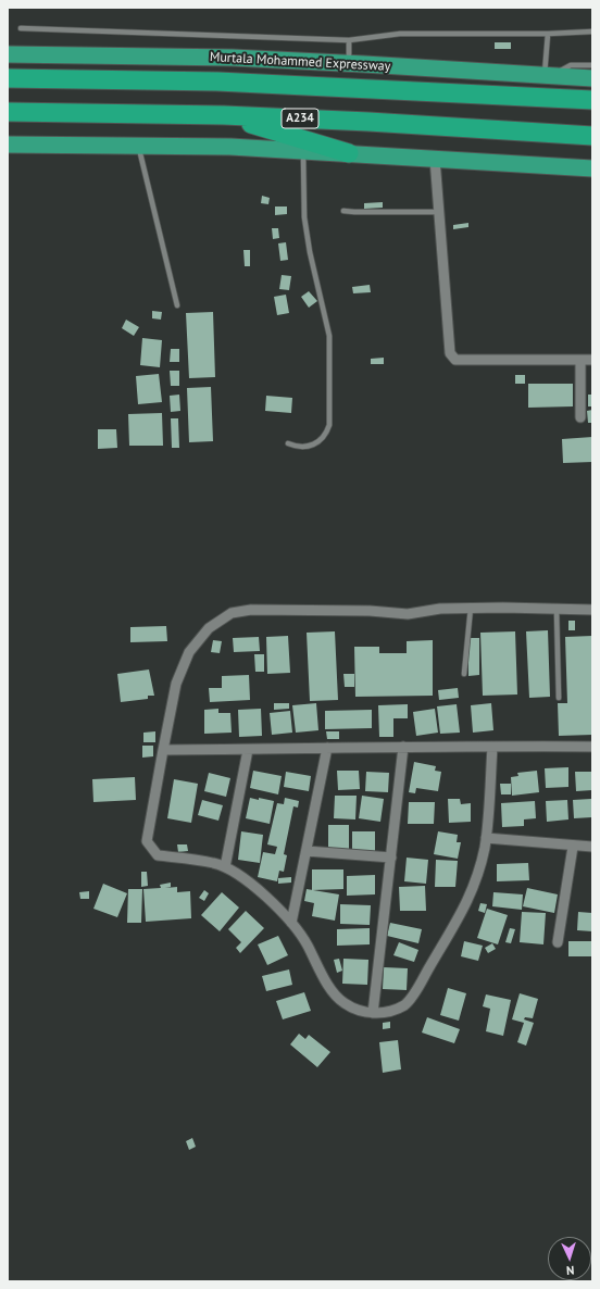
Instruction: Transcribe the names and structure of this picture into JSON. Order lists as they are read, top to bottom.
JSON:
{
  "streets": {
    "highway": ["Murtala Mohammed Expressway", "A234"]
  },
  "north": "bottom"
}
